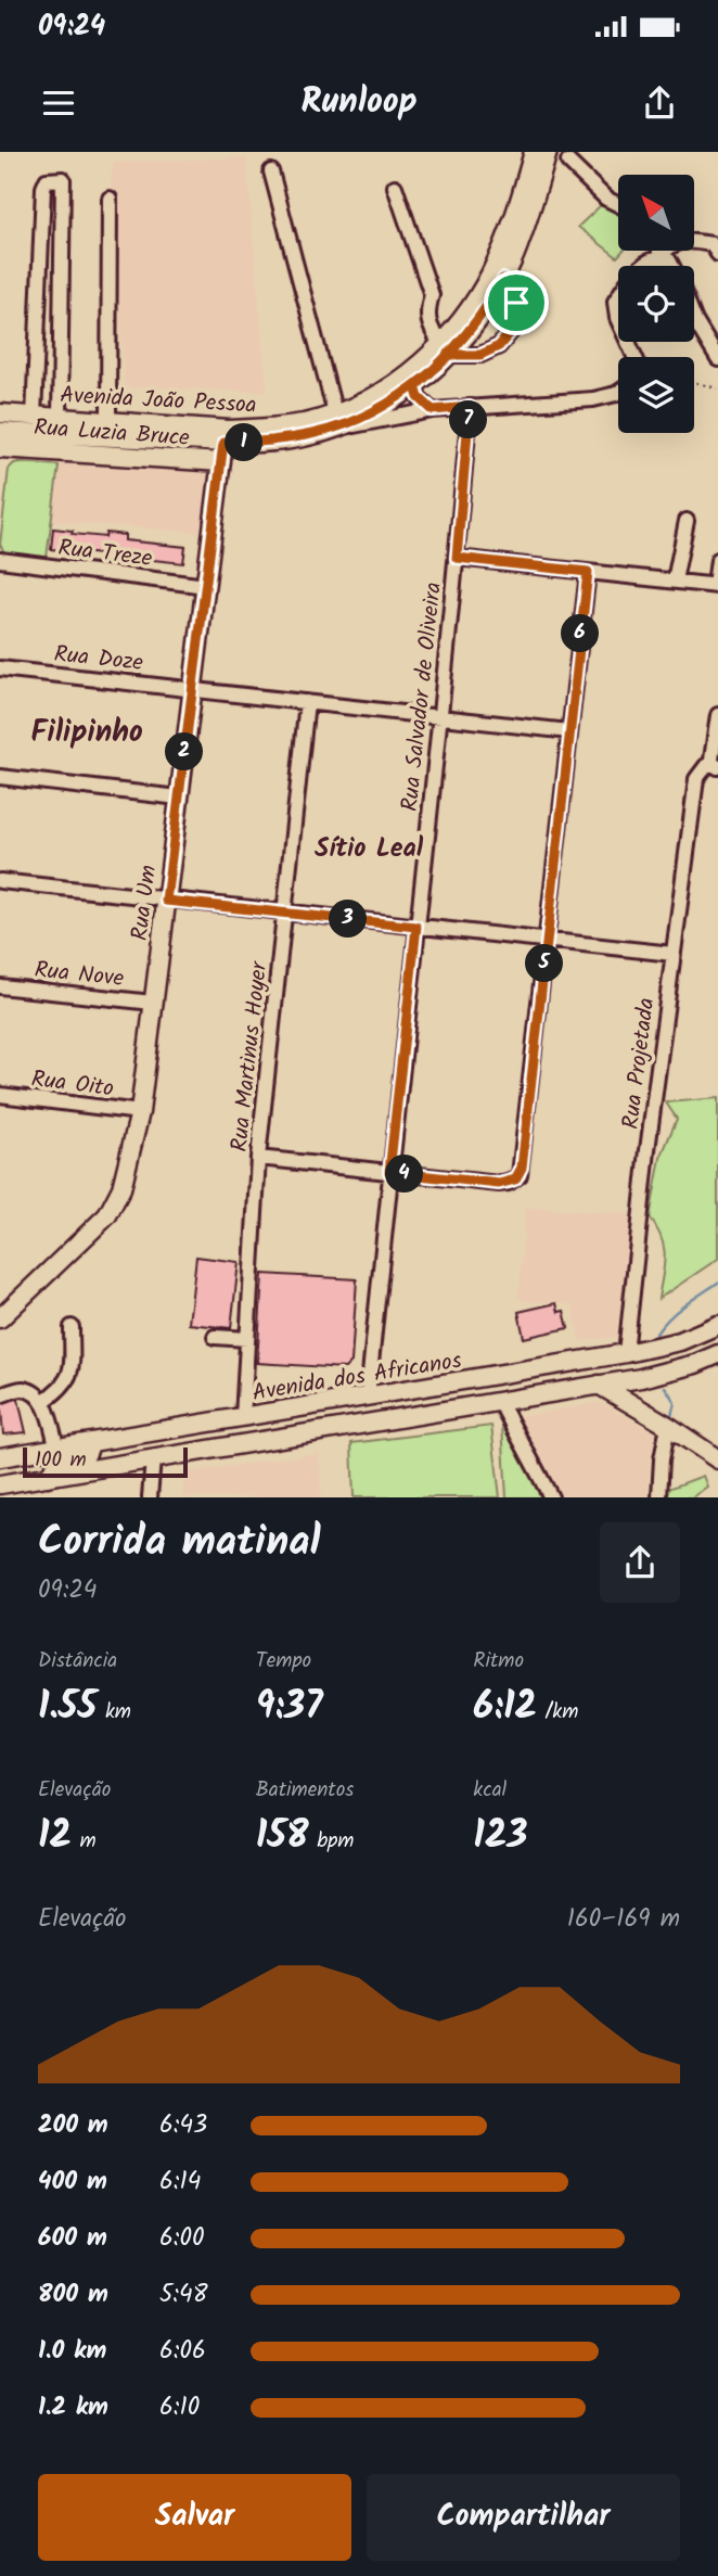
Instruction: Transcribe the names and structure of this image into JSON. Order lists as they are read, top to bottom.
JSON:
{
  "streets": {
    "main road": [
      "Avenida João Pessoa",
      "Rua Luzia Bruce",
      "Rua Um",
      "Avenida dos Africanos"
    ],
    "street": [
      "Rua Treze",
      "Rua Doze",
      "Rua Salvador de Oliveira",
      "Rua Nove",
      "Rua Martinus Hoyer",
      "Rua Projetada",
      "Rua Oito"
    ]
  },
  "crossings": [
    ["Avenida João Pessoa", "Rua Luzia Bruce"],
    ["Avenida João Pessoa", "Rua Um"],
    ["Rua Luzia Bruce", "Rua Um"],
    ["Rua Treze", "Rua Um"],
    ["Rua Doze", "Rua Salvador de Oliveira"],
    ["Rua Doze", "Rua Um"],
    ["Rua Doze", "Rua Martinus Hoyer"],
    ["Rua Salvador de Oliveira", "Avenida dos Africanos"],
    ["Rua Um", "Rua Nove"],
    ["Rua Um", "Rua Oito"],
    ["Rua Martinus Hoyer", "Avenida dos Africanos"],
    ["Rua Projetada", "Avenida dos Africanos"]
  ],
  "districts": ["Filipinho", "Sítio Leal"],
  "scale_bar": "100 m",
  "north": "top left",
  "page": {
    "status": "09:24",
    "header": "Runloop",
    "pins": [
      "7",
      "1",
      "6",
      "2",
      "3",
      "5",
      "4"
    ],
    "scale": "100 m",
    "heading": ["Corrida matinal", "09:24"],
    "stats": [
      ["Distância", "1.55 km"],
      ["Tempo", "9:37"],
      ["Ritmo", "6:12 /km"],
      ["Elevação", "12 m"],
      ["Batimentos", "158 bpm"],
      ["kcal", "123"]
    ],
    "chart": ["Elevação", "160–169 m"],
    "list": [
      {
        "name": "200 m",
        "note": "6:43"
      },
      {
        "name": "400 m",
        "note": "6:14"
      },
      {
        "name": "600 m",
        "note": "6:00"
      },
      {
        "name": "800 m",
        "note": "5:48"
      },
      {
        "name": "1.0 km",
        "note": "6:06"
      },
      {
        "name": "1.2 km",
        "note": "6:10"
      }
    ],
    "buttons": ["Salvar", "Compartilhar"]
  }
}
